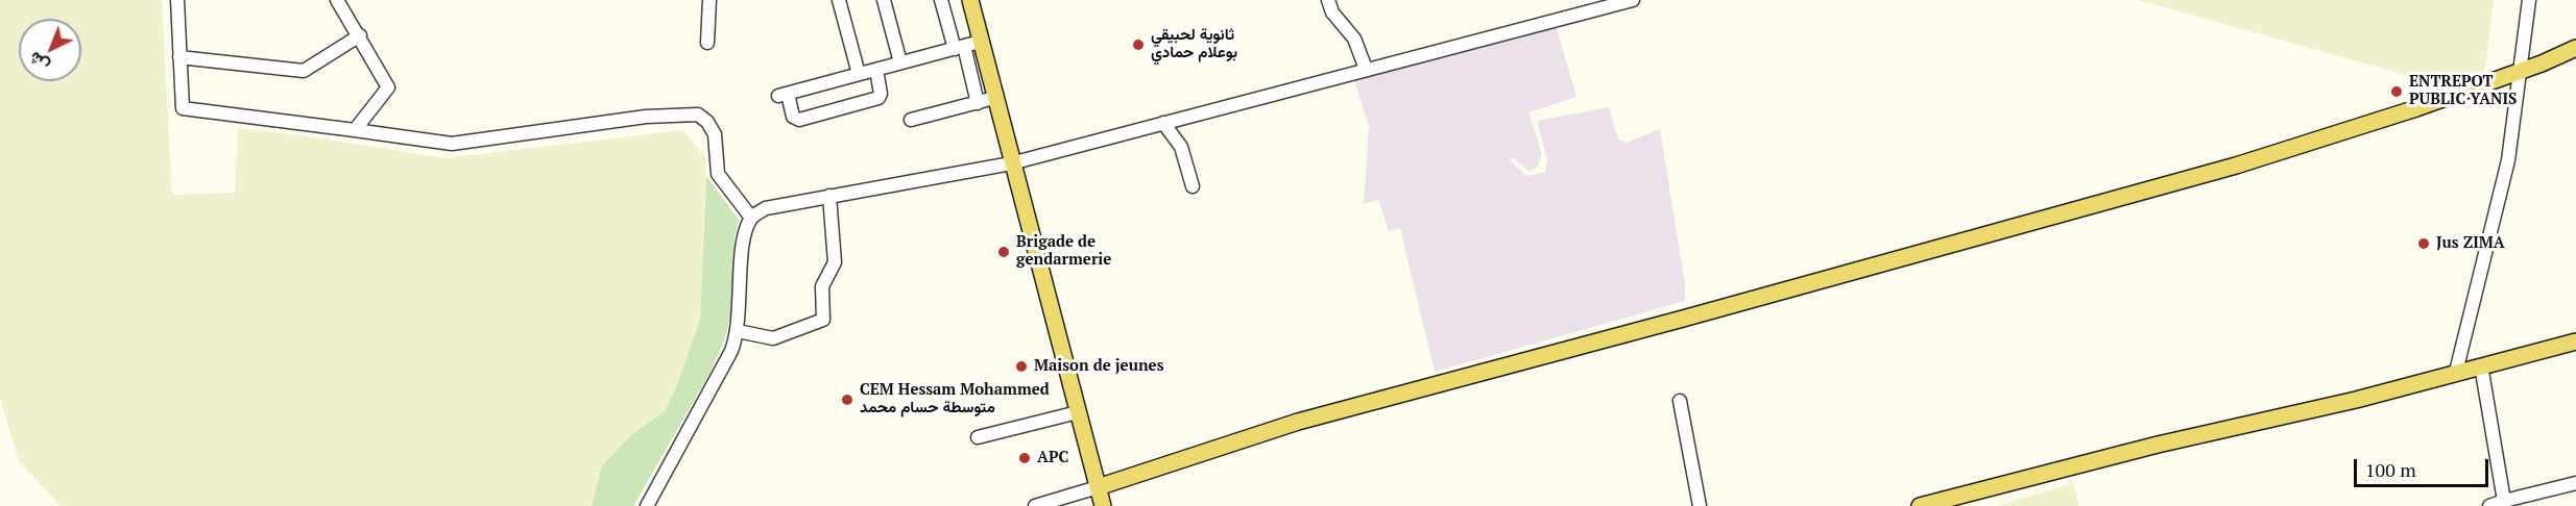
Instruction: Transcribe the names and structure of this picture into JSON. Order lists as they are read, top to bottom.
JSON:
{
  "places": [
    "ثانوية لحبيقي بوعلام حمادي",
    "ENTREPOT PUBLIC YANIS",
    "Jus ZIMA",
    "Brigade de gendarmerie",
    "Maison de jeunes",
    "CEM Hessam Mohammed متوسطة حسام محمد",
    "APC"
  ],
  "scale_bar": "100 m",
  "north": "bottom left"
}
